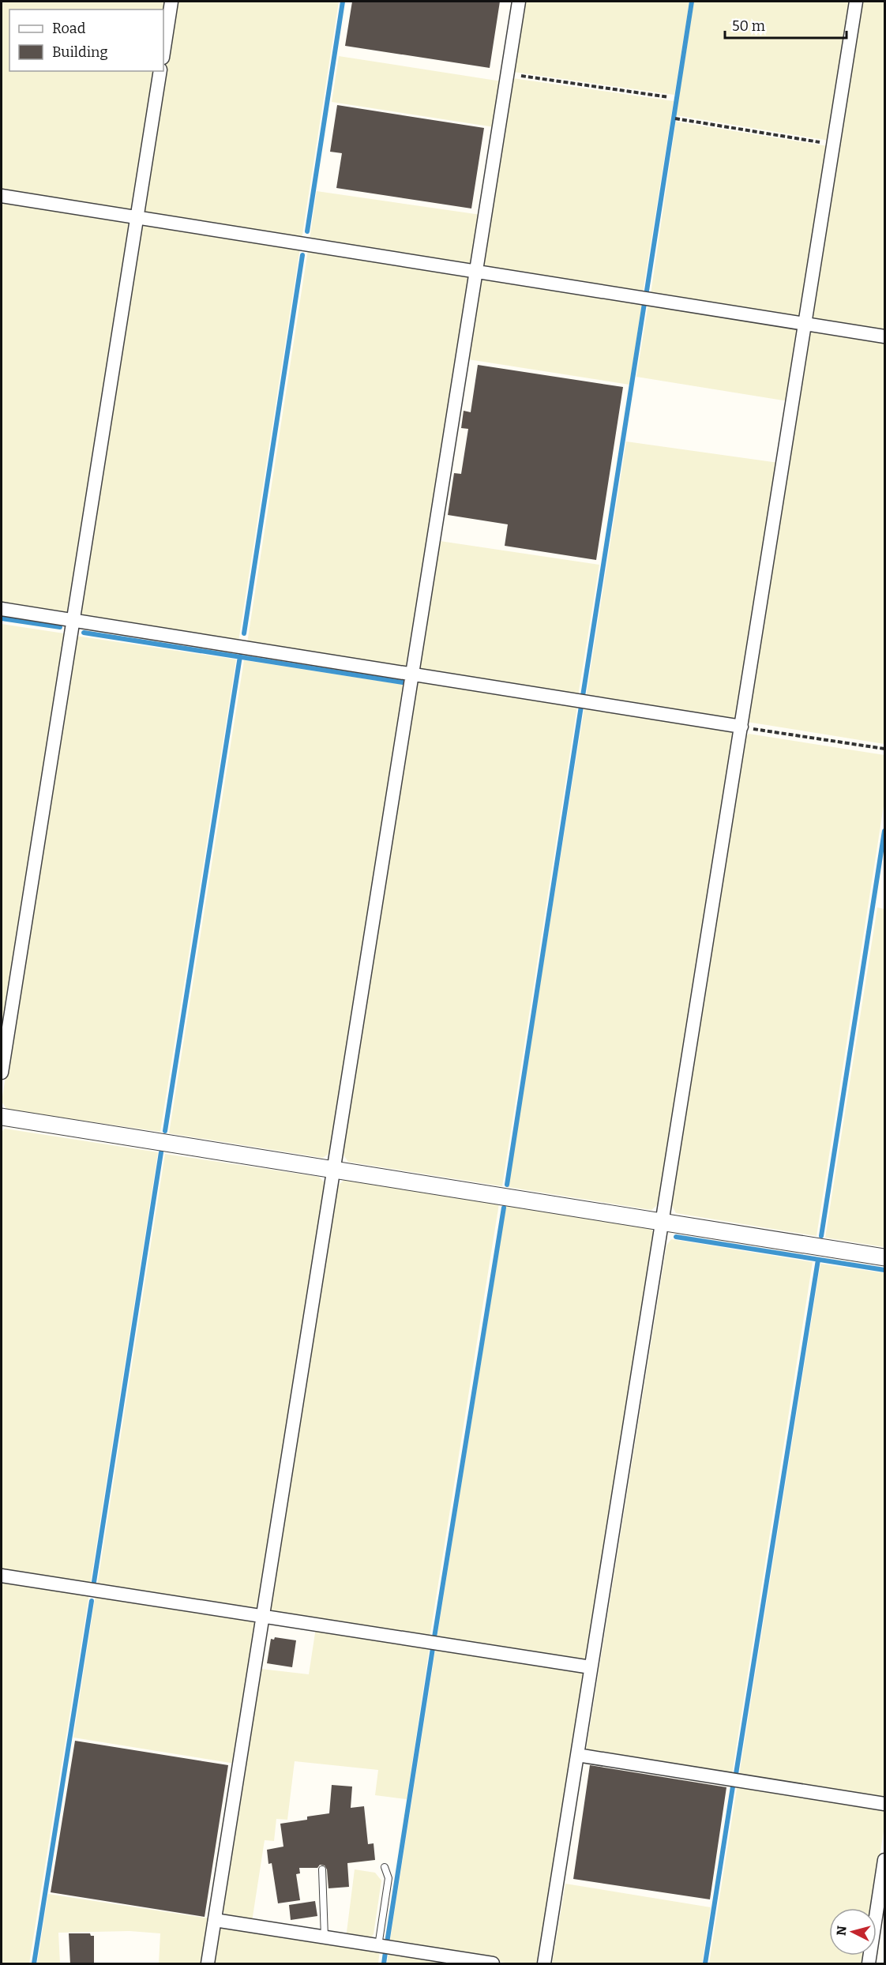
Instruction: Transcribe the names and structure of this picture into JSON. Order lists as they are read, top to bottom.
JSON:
{
  "legend": ["Road", "Building"],
  "scale_bar": "50 m",
  "north": "left"
}
